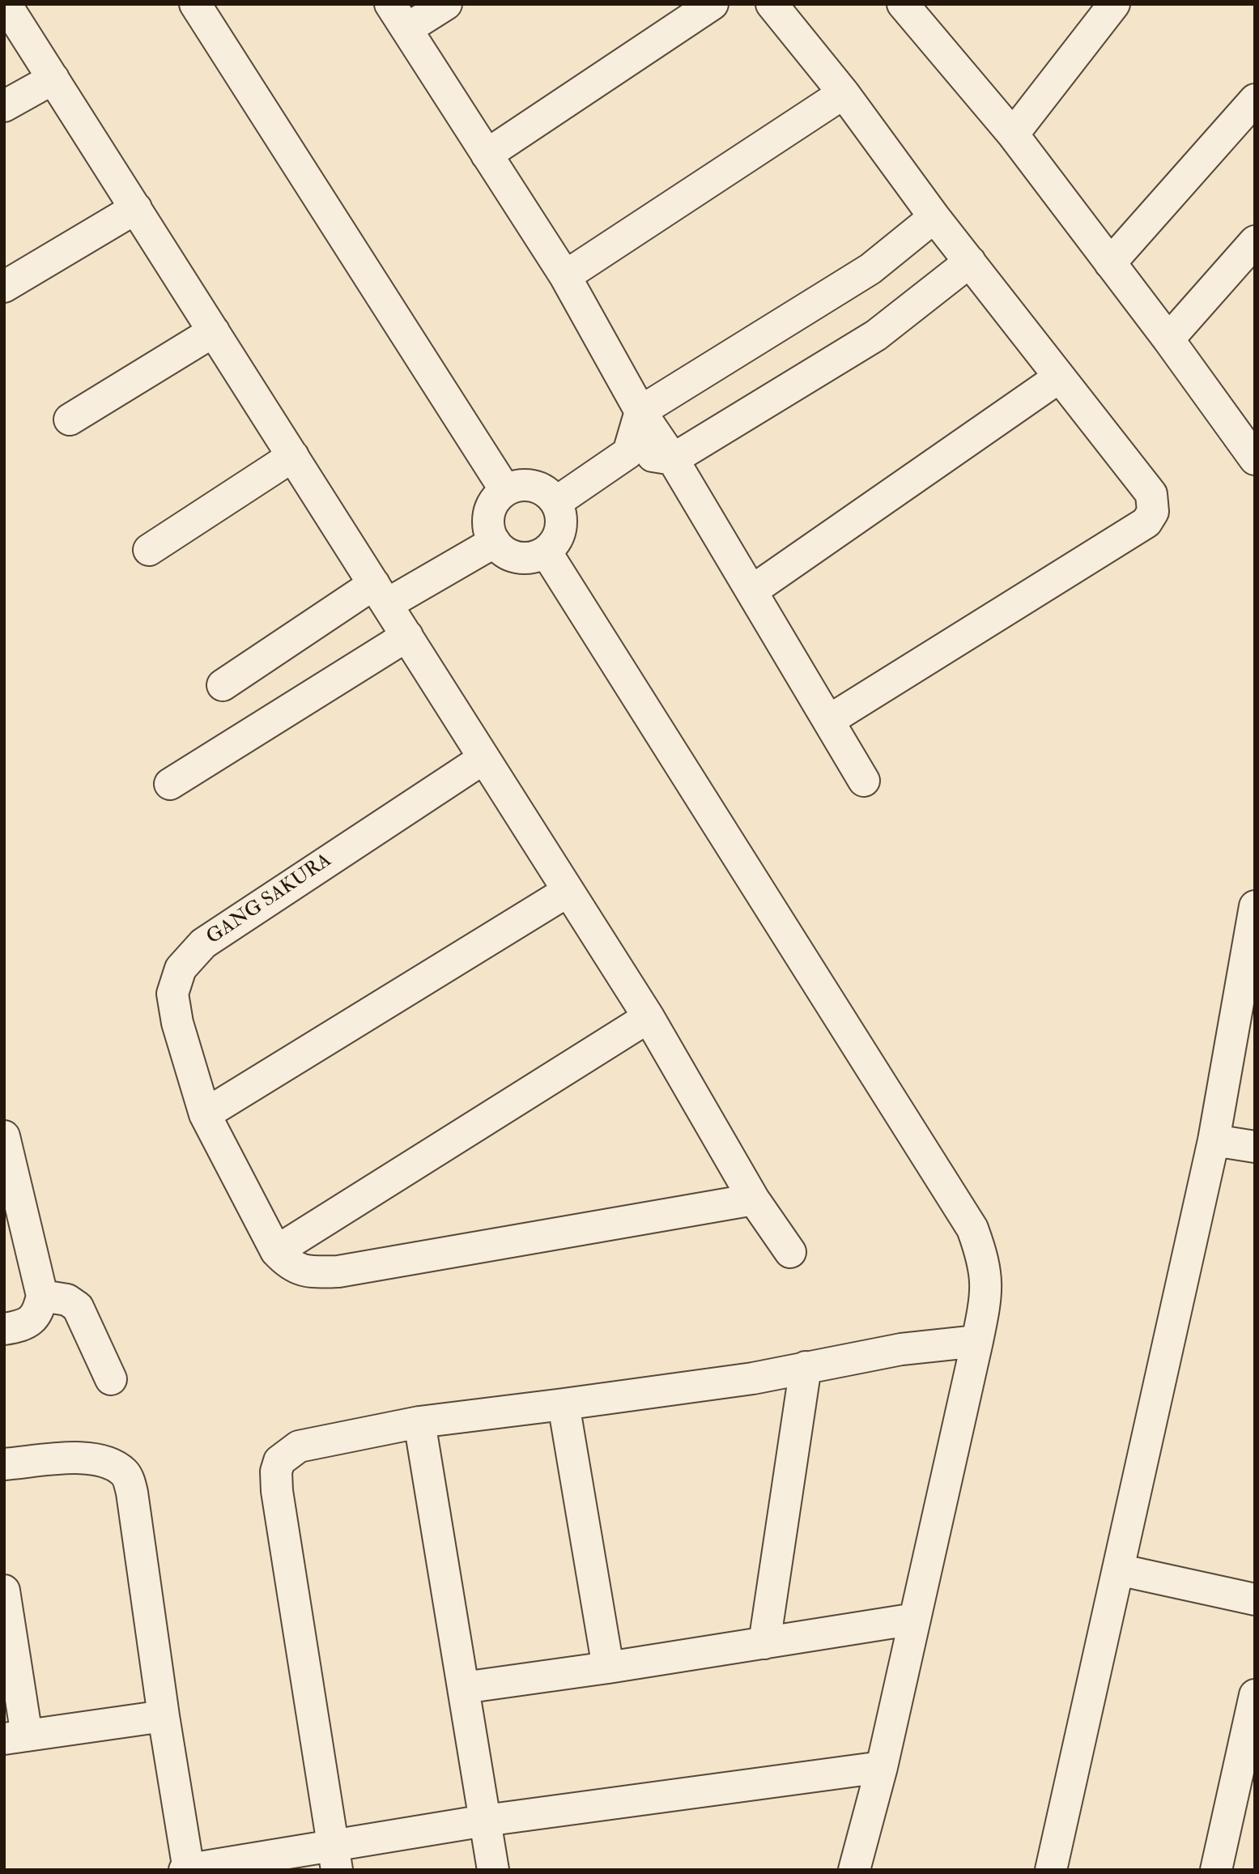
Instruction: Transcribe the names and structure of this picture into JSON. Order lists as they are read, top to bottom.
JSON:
{
  "streets": {
    "street": ["GANG SAKURA"]
  }
}
